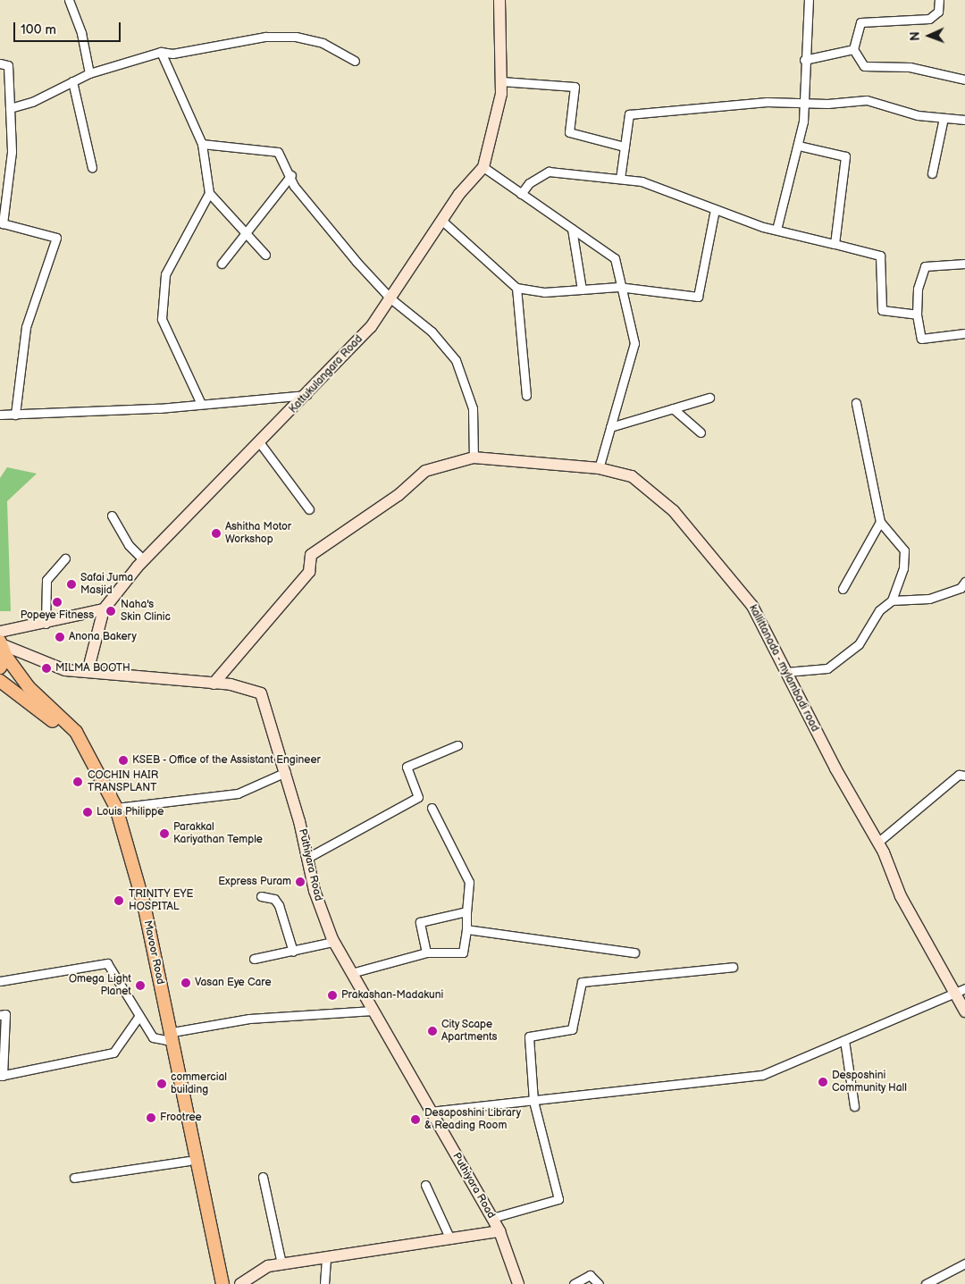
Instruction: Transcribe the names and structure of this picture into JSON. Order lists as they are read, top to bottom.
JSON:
{
  "streets": {
    "main road": ["Mavoor Road"],
    "street": ["Kattukulangara Road", "kallittanada - mylambadi road", "Puthiyara Road"]
  },
  "crossings": [
    ["kallittanada - mylambadi road", "Puthiyara Road"],
    ["Puthiyara Road", "Mavoor Road"]
  ],
  "places": [
    "Ashitha Motor Workshop",
    "Safai Juma Masjid",
    "Popeye Fitness",
    "Naha's Skin Clinic",
    "Anona Bakery",
    "MILMA BOOTH",
    "KSEB - Office of the Assistant Engineer",
    "COCHIN HAIR TRANSPLANT",
    "Louis Philippe",
    "Parakkal Kariyathan Temple",
    "Express Puram",
    "TRINITY EYE HOSPITAL",
    "Vasan Eye Care",
    "Omega Light Planet",
    "Prakashan-Madakuni",
    "City Scape Apartments",
    "Desposhini Community Hall",
    "commercial building",
    "Frootree",
    "Desaposhini Library & Reading Room"
  ],
  "scale_bar": "100 m",
  "north": "left"
}
